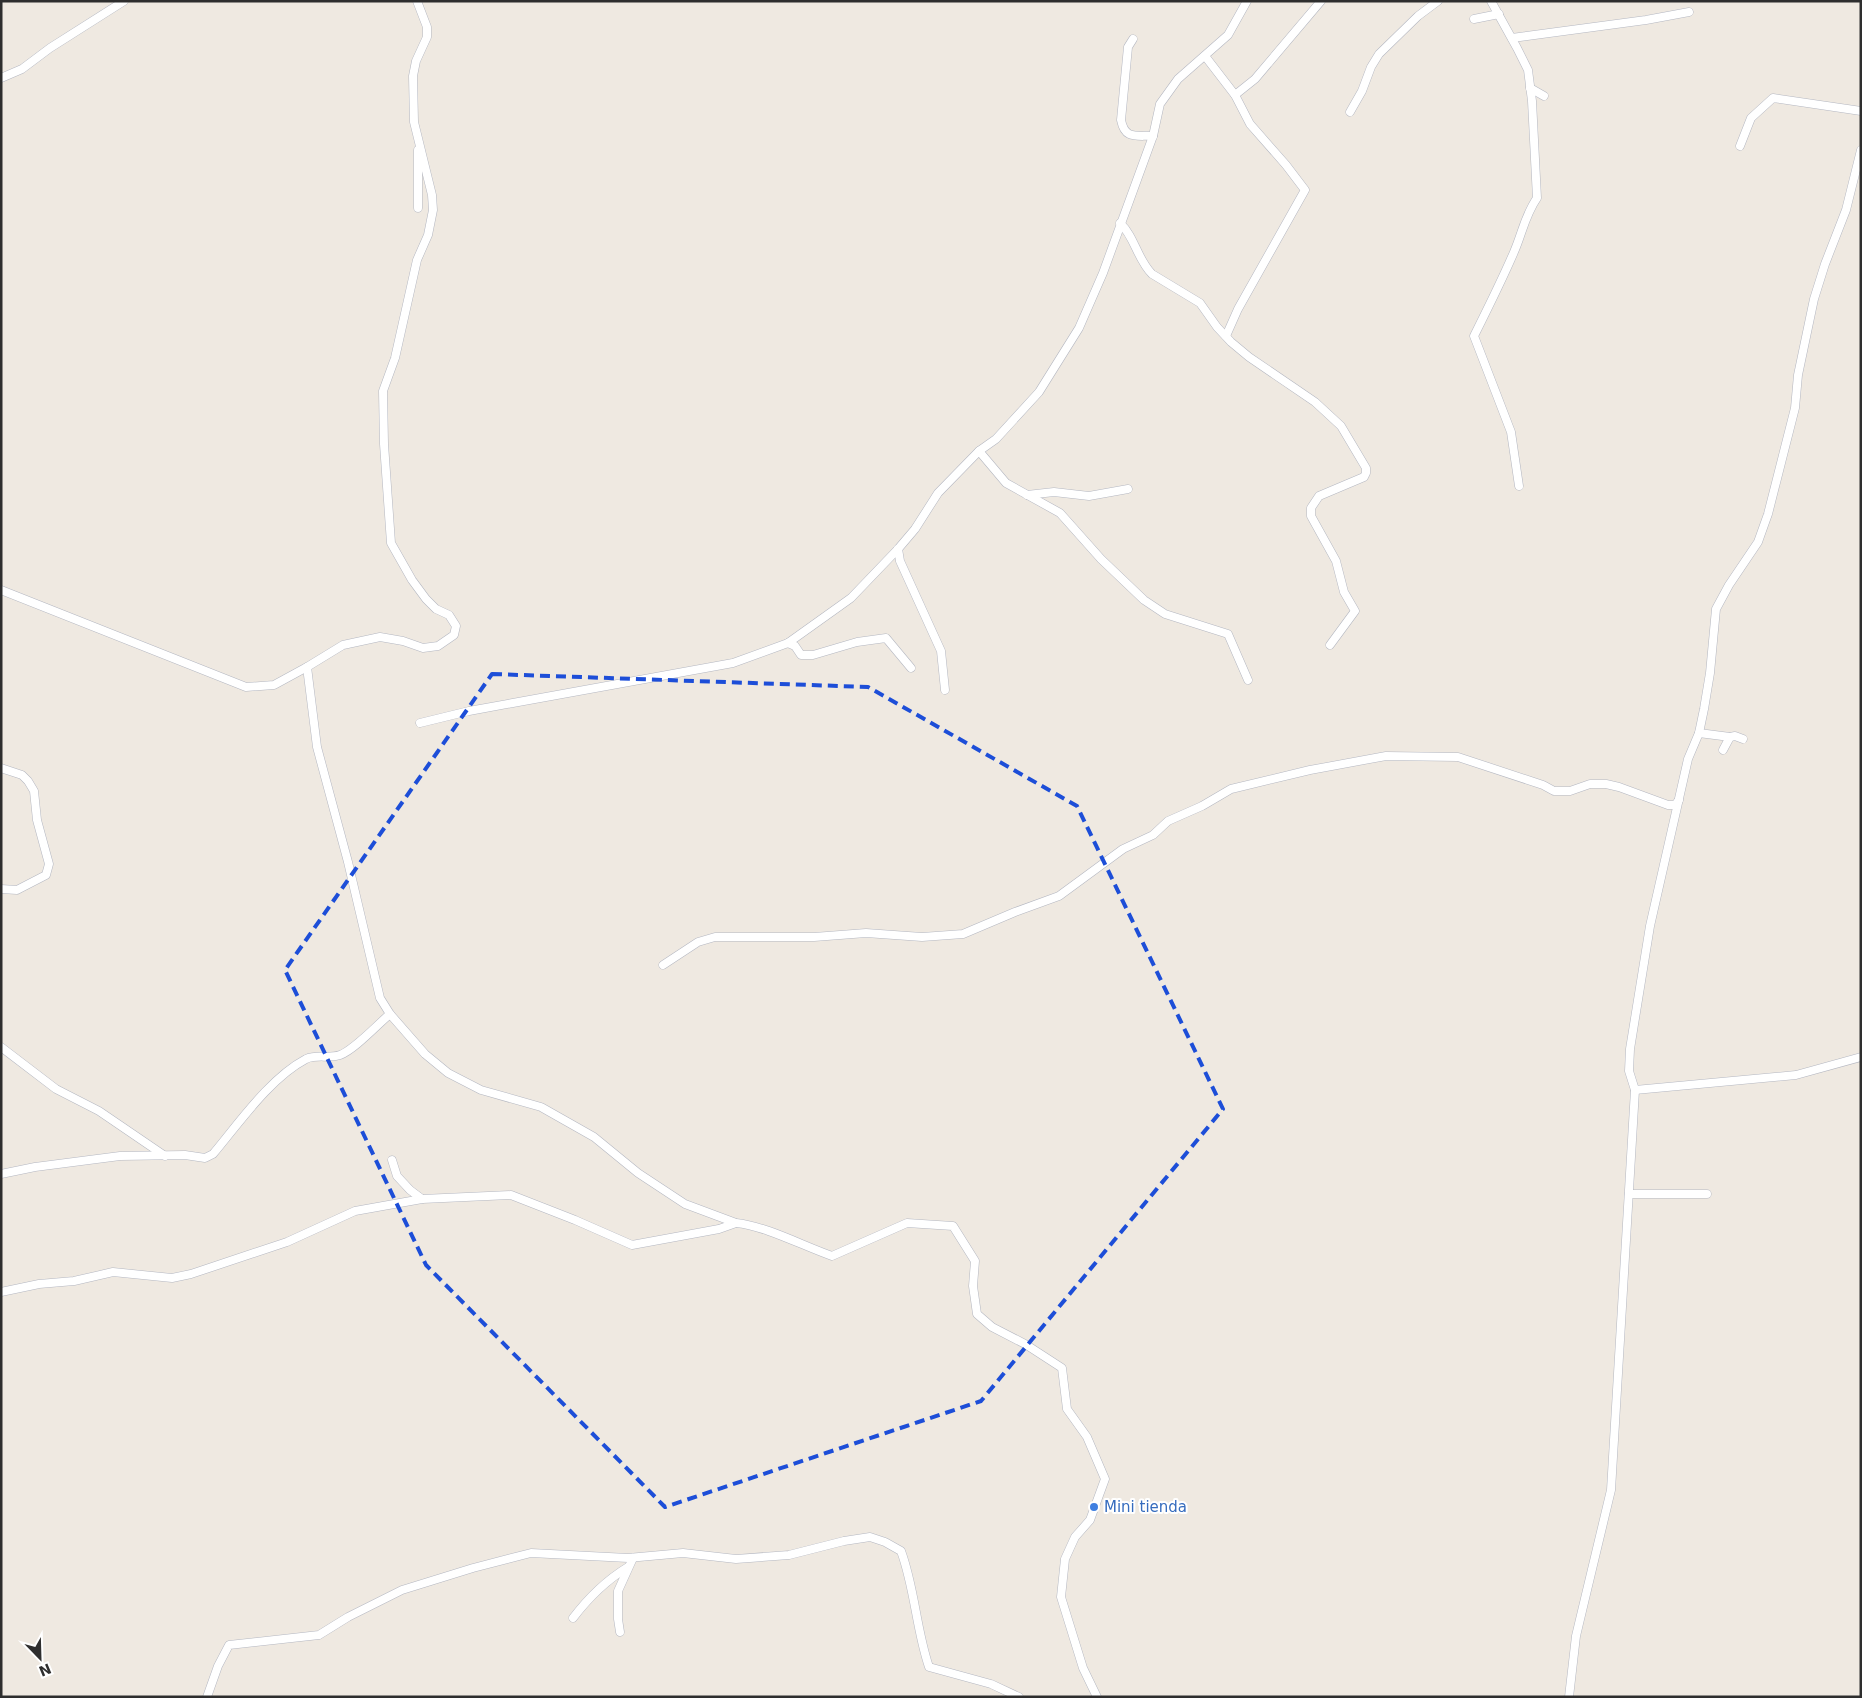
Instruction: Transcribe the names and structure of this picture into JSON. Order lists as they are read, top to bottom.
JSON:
{
  "places": ["Mini tienda"],
  "north": "bottom right"
}
